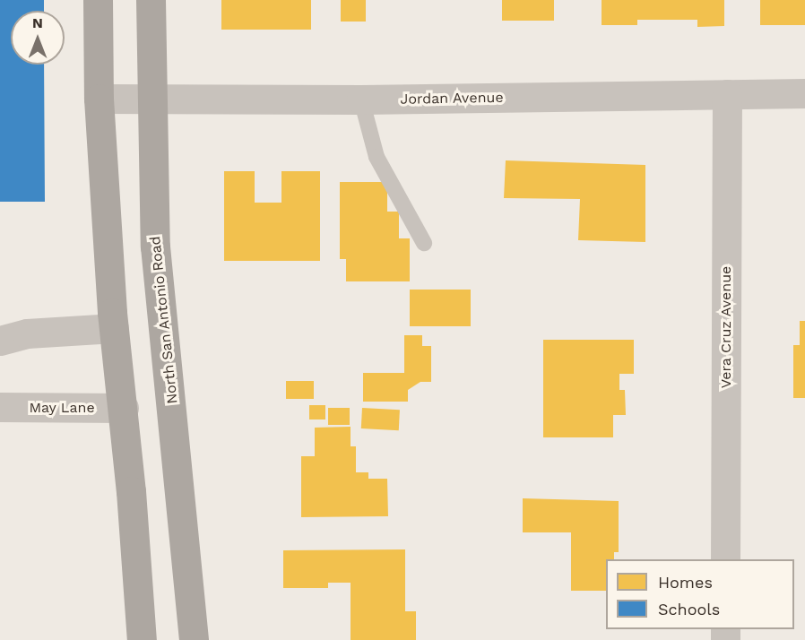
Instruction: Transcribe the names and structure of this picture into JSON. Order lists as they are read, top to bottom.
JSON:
{
  "streets": {
    "main road": ["North San Antonio Road"],
    "street": ["Jordan Avenue", "Vera Cruz Avenue", "May Lane"]
  },
  "crossings": [
    ["Jordan Avenue", "North San Antonio Road"],
    ["Jordan Avenue", "Vera Cruz Avenue"]
  ],
  "legend": ["Homes", "Schools"],
  "north": "top"
}
